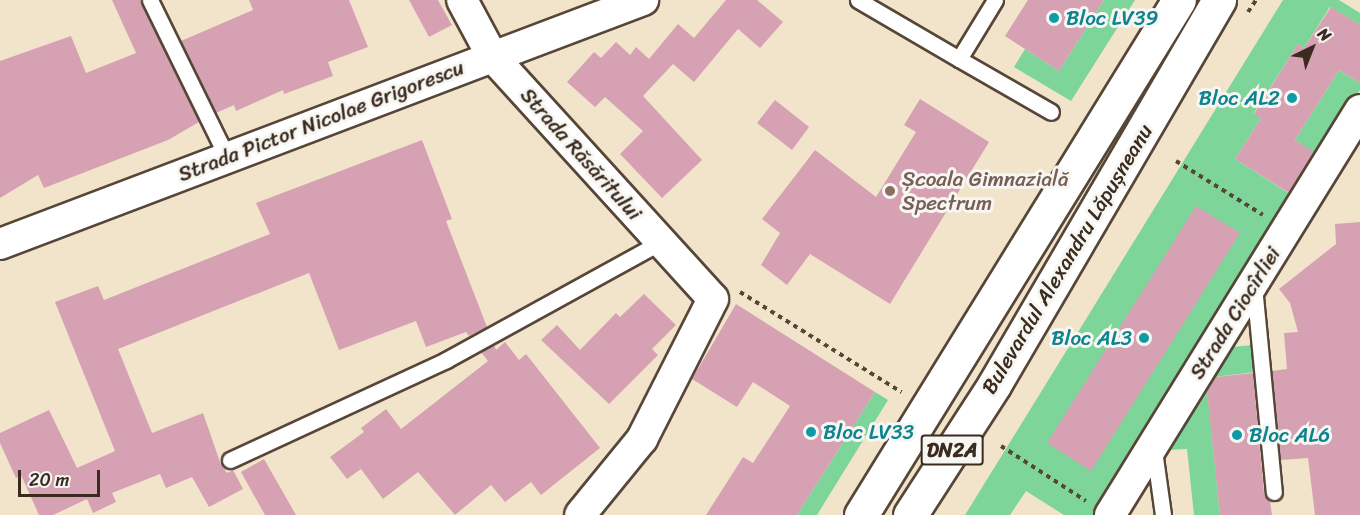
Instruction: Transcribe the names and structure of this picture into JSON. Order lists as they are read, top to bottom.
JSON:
{
  "streets": {
    "main road": ["Bulevardul Alexandru Lăpușneanu", "DN2A"],
    "street": ["Strada Pictor Nicolae Grigorescu", "Strada Răsăritului", "Strada Ciocîrliei"]
  },
  "crossings": [
    ["Strada Pictor Nicolae Grigorescu", "Strada Răsăritului"]
  ],
  "places": [
    "Bloc LV39",
    "Bloc AL2",
    "Școala Gimnazială Spectrum",
    "Bloc AL3",
    "Bloc LV33",
    "Bloc AL6"
  ],
  "scale_bar": "20 m",
  "north": "top right"
}
